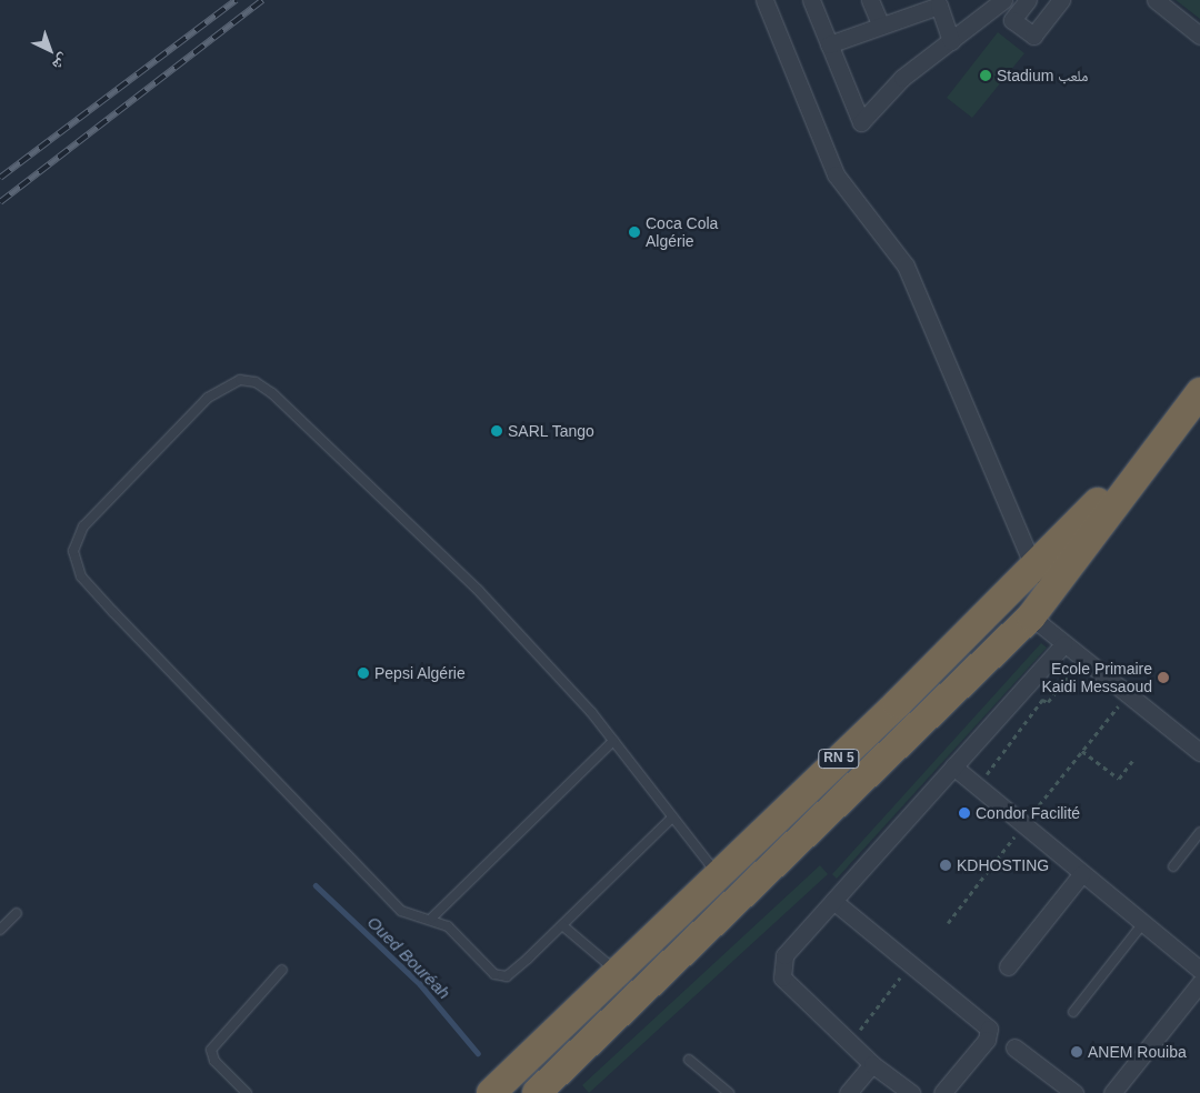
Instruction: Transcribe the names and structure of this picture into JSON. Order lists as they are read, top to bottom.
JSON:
{
  "streets": {
    "highway": ["RN 5"]
  },
  "water": ["Oued Bouréah"],
  "places": [
    "Stadium ملعب",
    "Coca Cola Algérie",
    "SARL Tango",
    "Pepsi Algérie",
    "Ecole Primaire Kaidi Messaoud",
    "Condor Facilité",
    "KDHOSTING",
    "ANEM Rouiba"
  ],
  "north": "bottom right"
}
